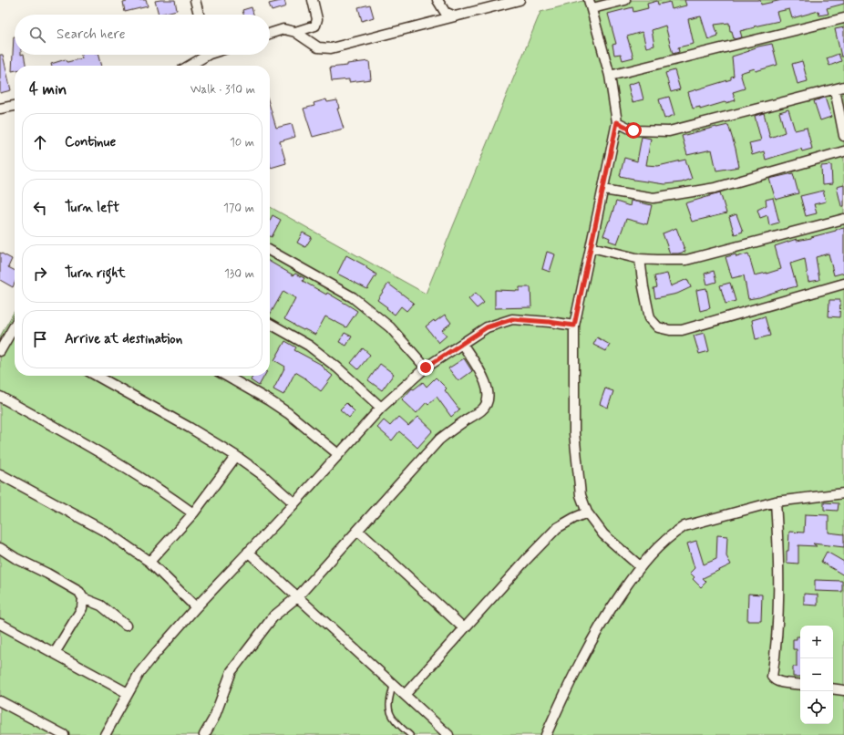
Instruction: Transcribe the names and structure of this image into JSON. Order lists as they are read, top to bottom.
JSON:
{
  "page": {
    "search": "Search here",
    "heading": ["4 min", "Walk · 310 m"],
    "list": [
      ["Continue", "10 m"],
      ["Turn left", "170 m"],
      ["Turn right", "130 m"],
      "Arrive at destination"
    ],
    "map_buttons": ["+", "−"]
  }
}
